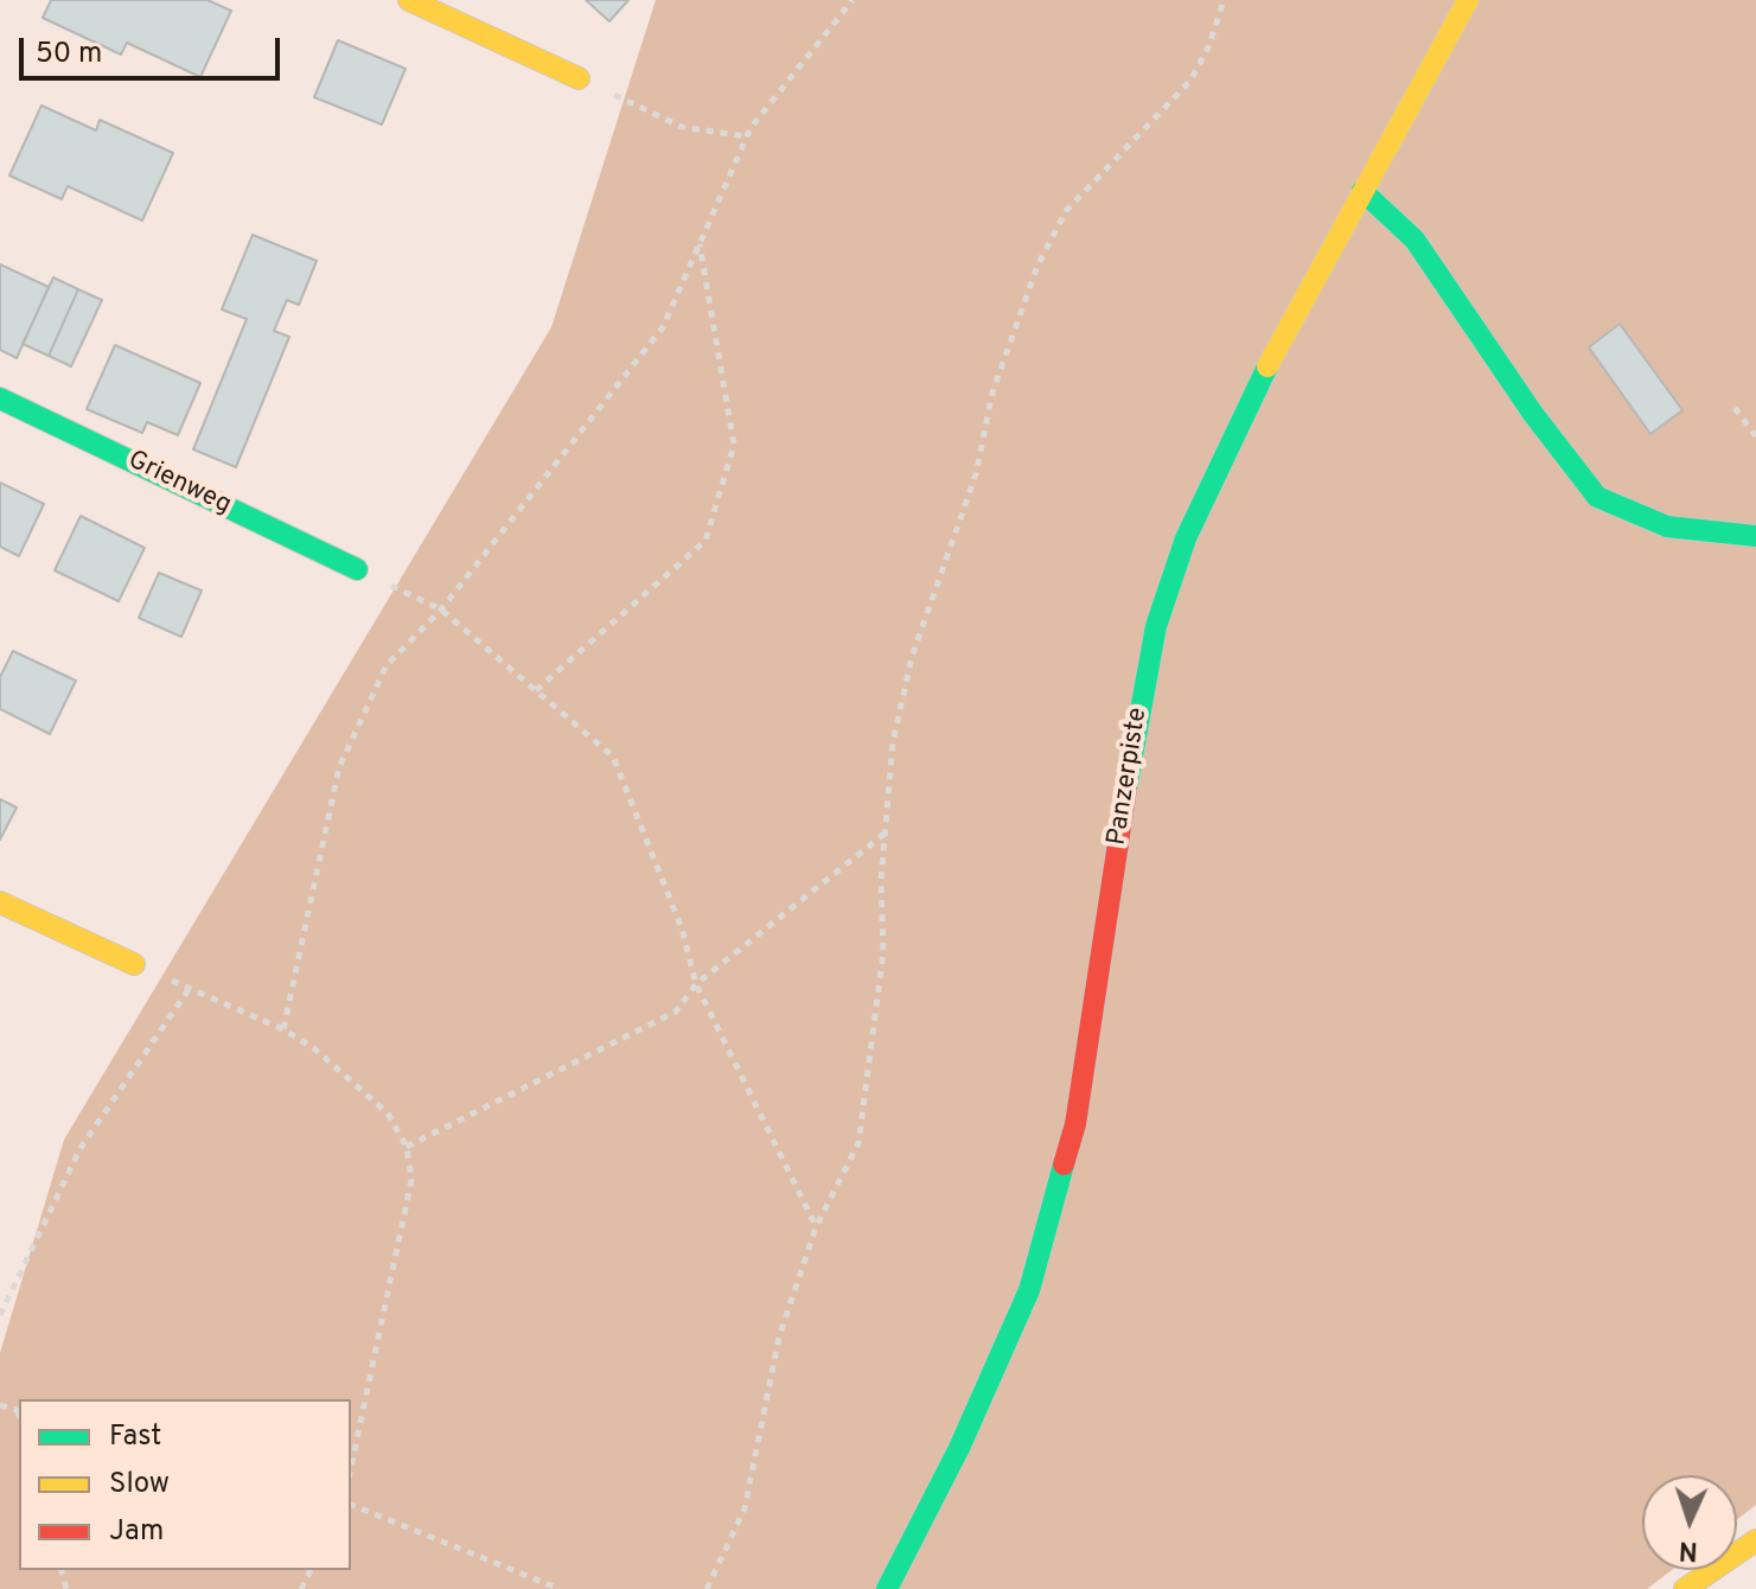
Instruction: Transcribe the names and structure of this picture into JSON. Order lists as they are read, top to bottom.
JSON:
{
  "streets": {
    "street": ["Grienweg", "Panzerpiste"]
  },
  "legend": ["Fast", "Slow", "Jam"],
  "scale_bar": "50 m",
  "north": "bottom"
}
